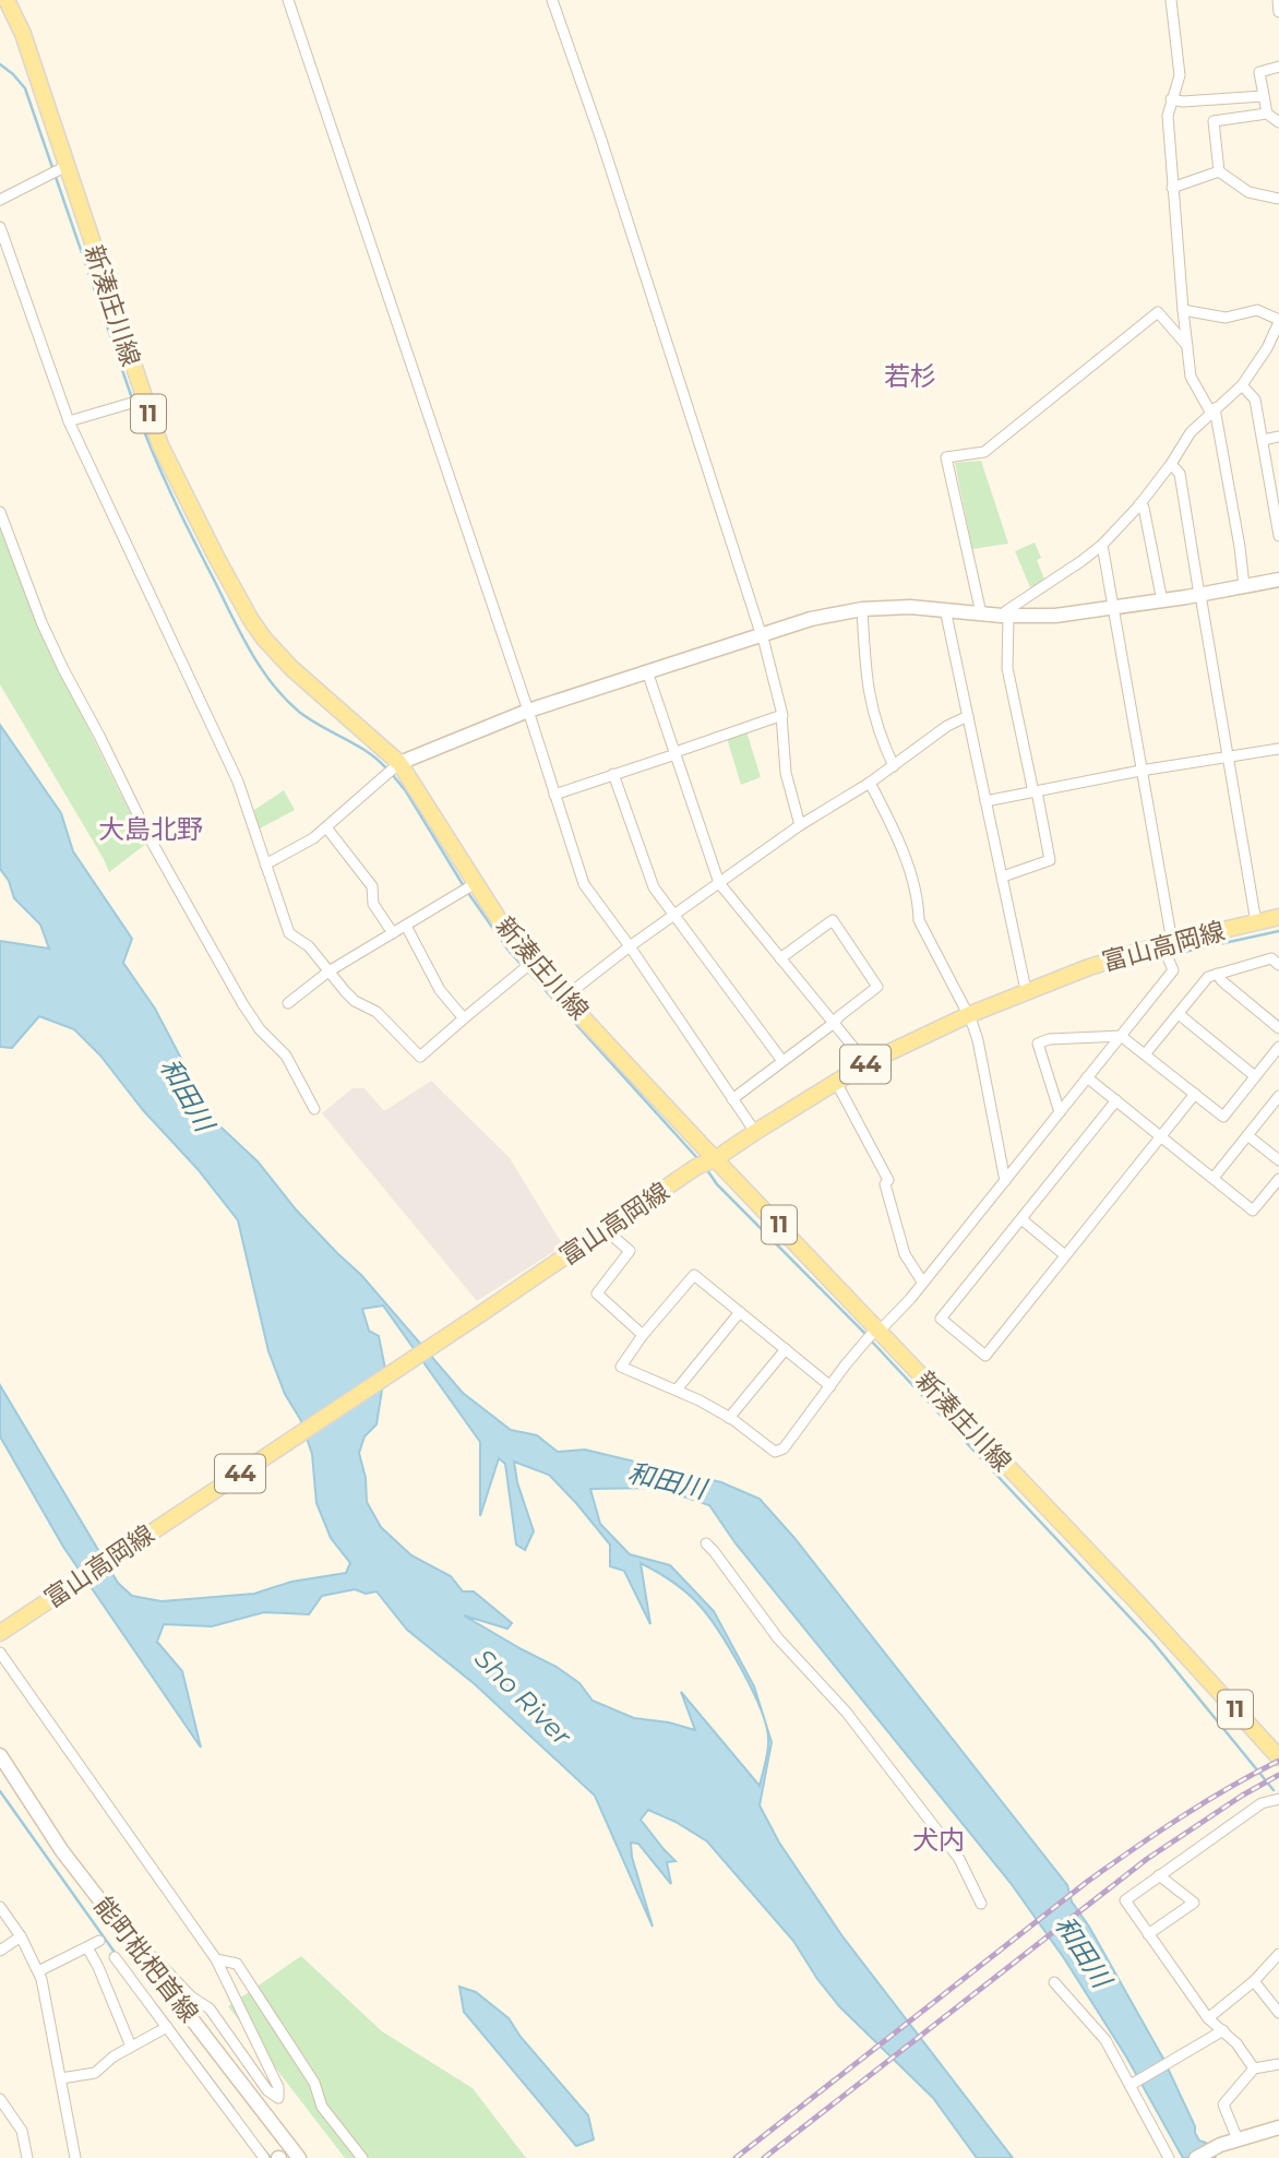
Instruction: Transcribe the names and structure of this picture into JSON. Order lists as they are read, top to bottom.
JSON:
{
  "streets": {
    "main road": [
      "新湊庄川線",
      "11",
      "富山高岡線",
      "44"
    ],
    "street": ["能町枇杷首線"]
  },
  "crossings": [
    ["新湊庄川線", "富山高岡線"]
  ],
  "districts": ["若杉", "大島北野", "犬内"],
  "water": ["和田川", "Sho River"]
}
